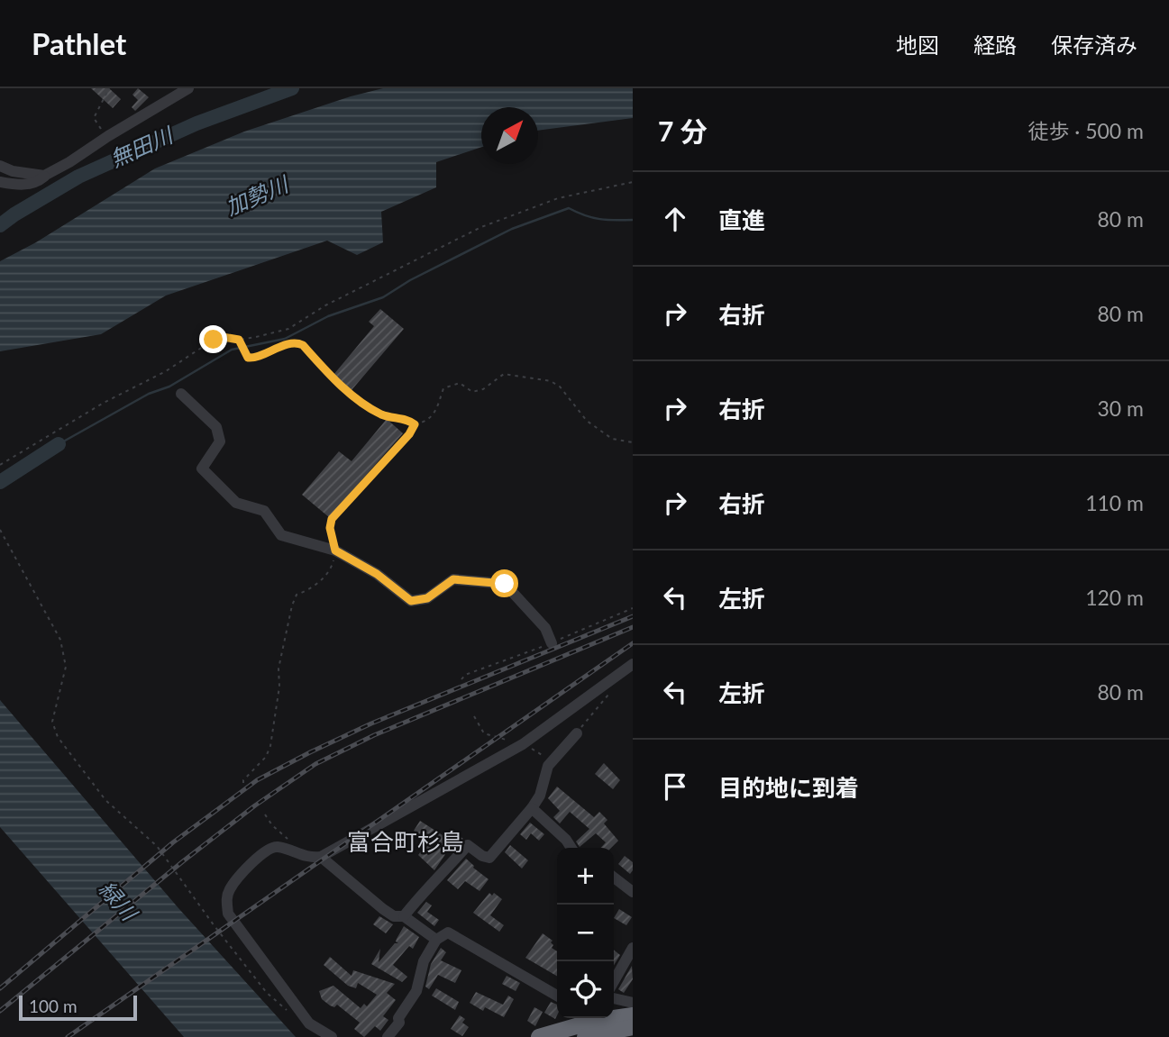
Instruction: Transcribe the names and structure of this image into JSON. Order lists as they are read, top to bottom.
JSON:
{
  "districts": ["富合町杉島"],
  "water": ["無田川", "加勢川", "緑川"],
  "scale_bar": "100 m",
  "north": "top right",
  "page": {
    "header": "Pathlet",
    "nav": ["地図", "経路", "保存済み"],
    "heading": ["7 分", "徒歩 · 500 m"],
    "list": [
      ["直進", "80 m"],
      ["右折", "80 m"],
      ["右折", "30 m"],
      ["右折", "110 m"],
      ["左折", "120 m"],
      ["左折", "80 m"],
      "目的地に到着"
    ],
    "map_buttons": ["+", "−"],
    "scale": "100 m"
  }
}
